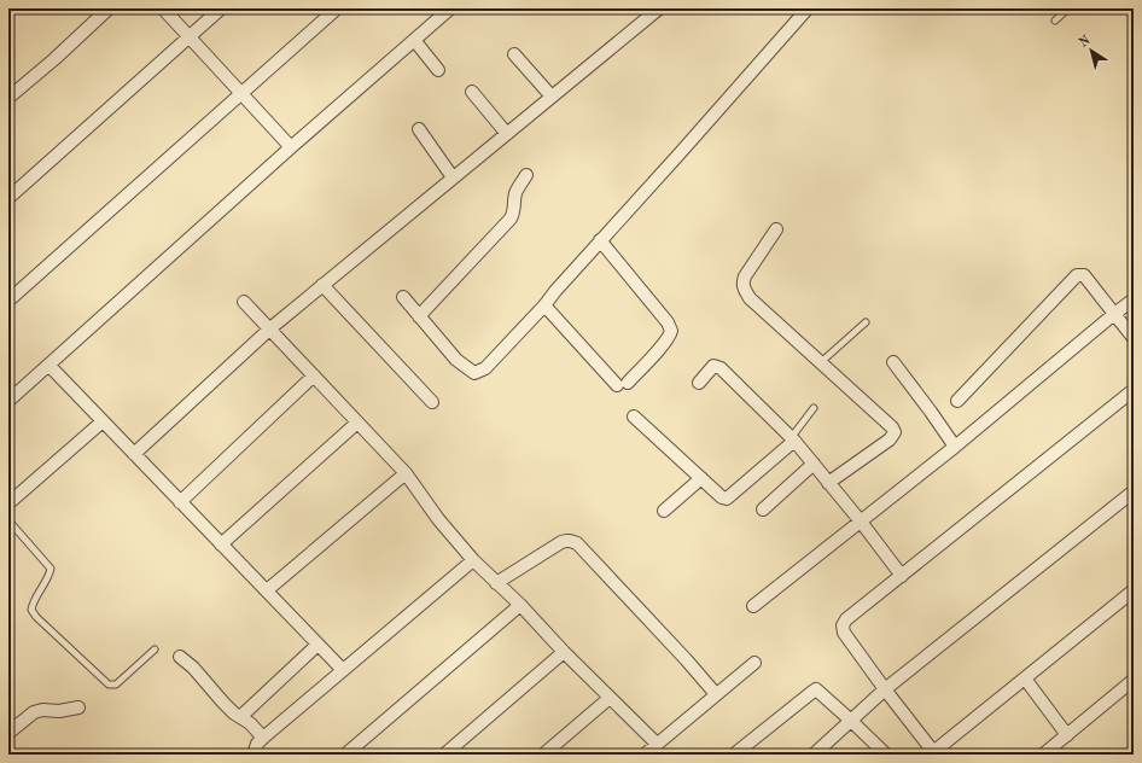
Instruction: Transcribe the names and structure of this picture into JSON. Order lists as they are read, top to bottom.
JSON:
{
  "north": "top left"
}
